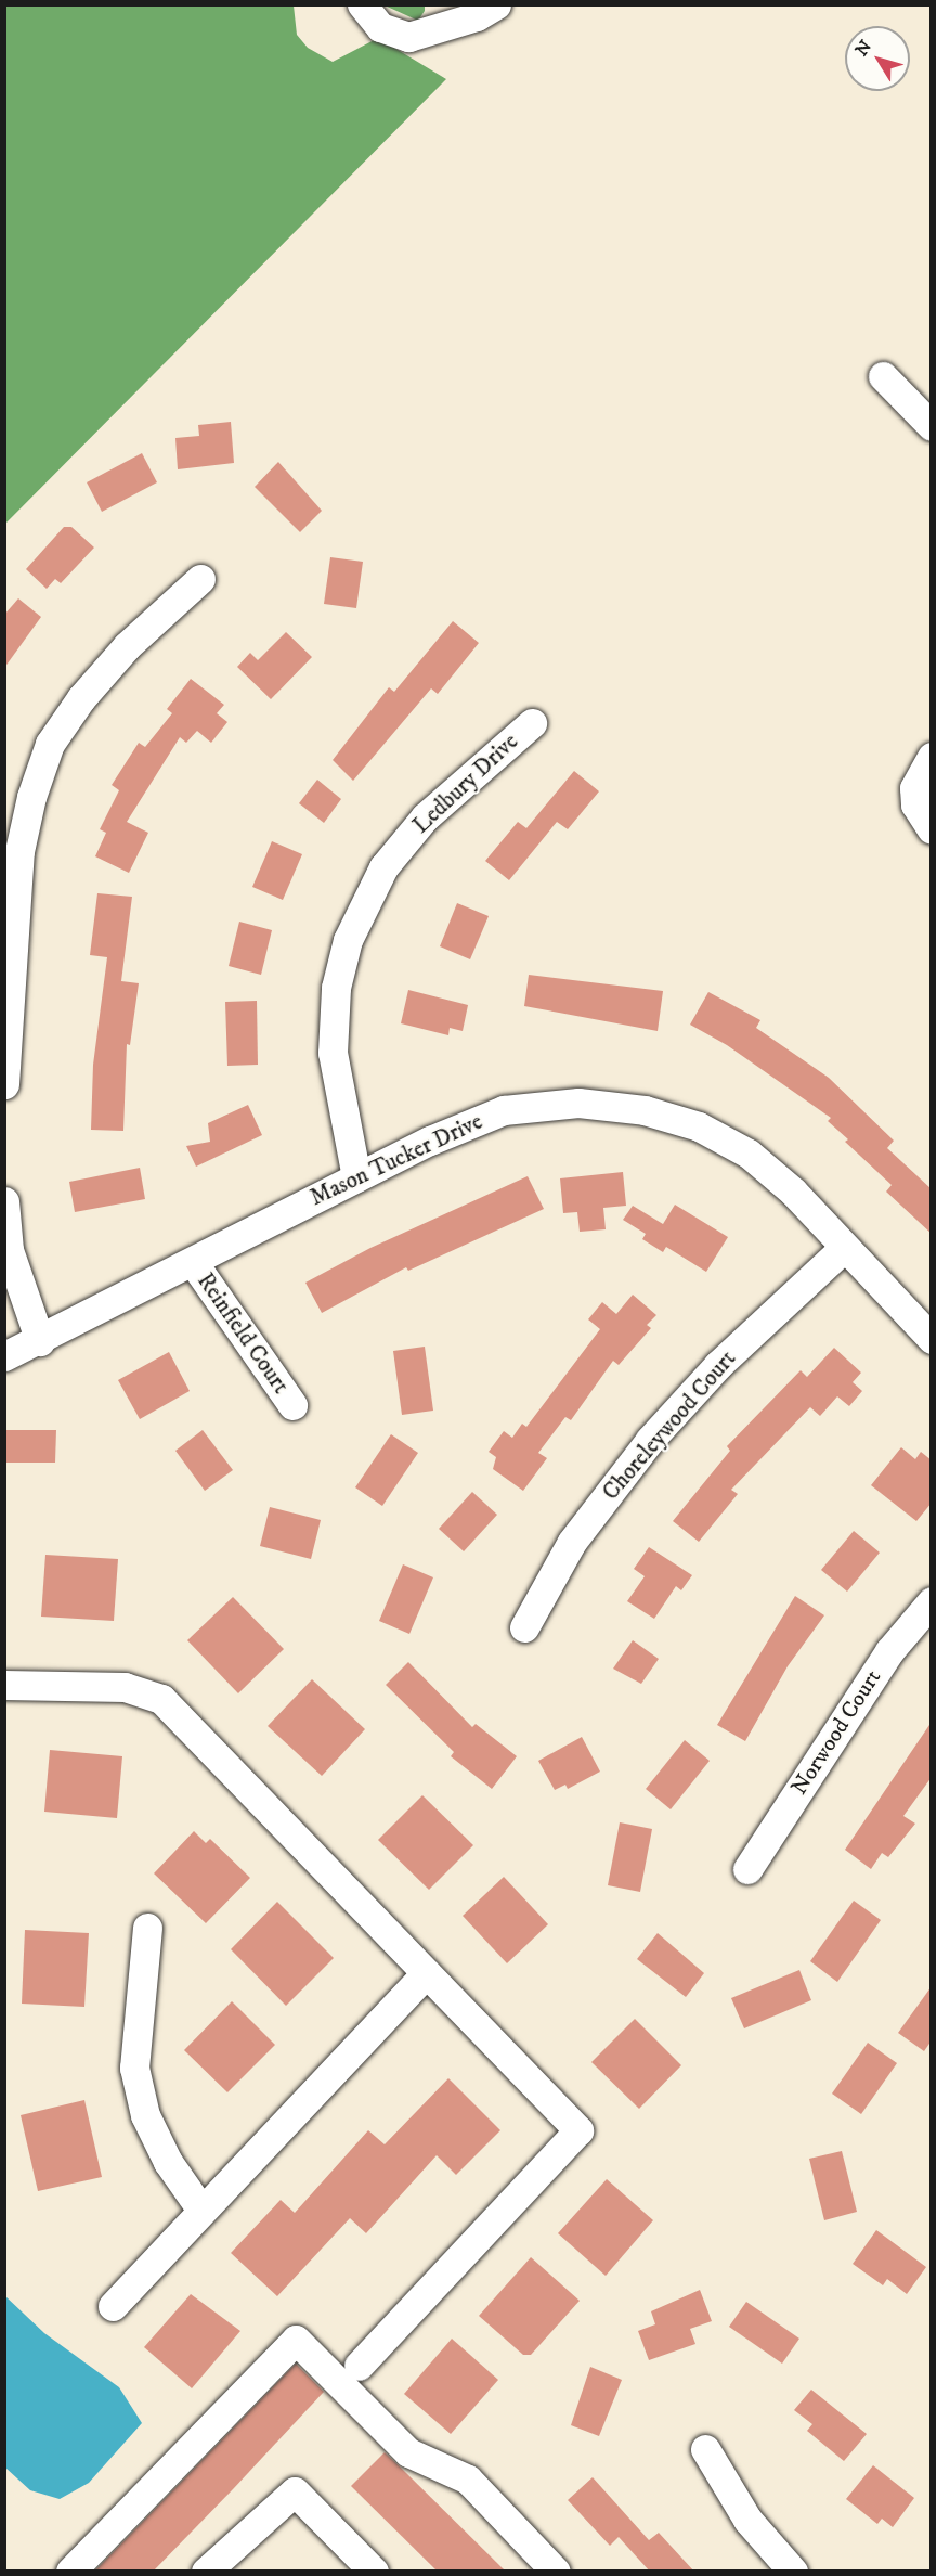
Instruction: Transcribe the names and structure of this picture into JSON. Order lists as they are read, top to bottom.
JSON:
{
  "streets": {
    "street": [
      "Ledbury Drive",
      "Mason Tucker Drive",
      "Reinfield Court",
      "Choreleywood Court",
      "Norwood Court"
    ]
  },
  "crossings": [
    ["Ledbury Drive", "Mason Tucker Drive"],
    ["Mason Tucker Drive", "Reinfield Court"],
    ["Mason Tucker Drive", "Choreleywood Court"]
  ],
  "north": "top left"
}
